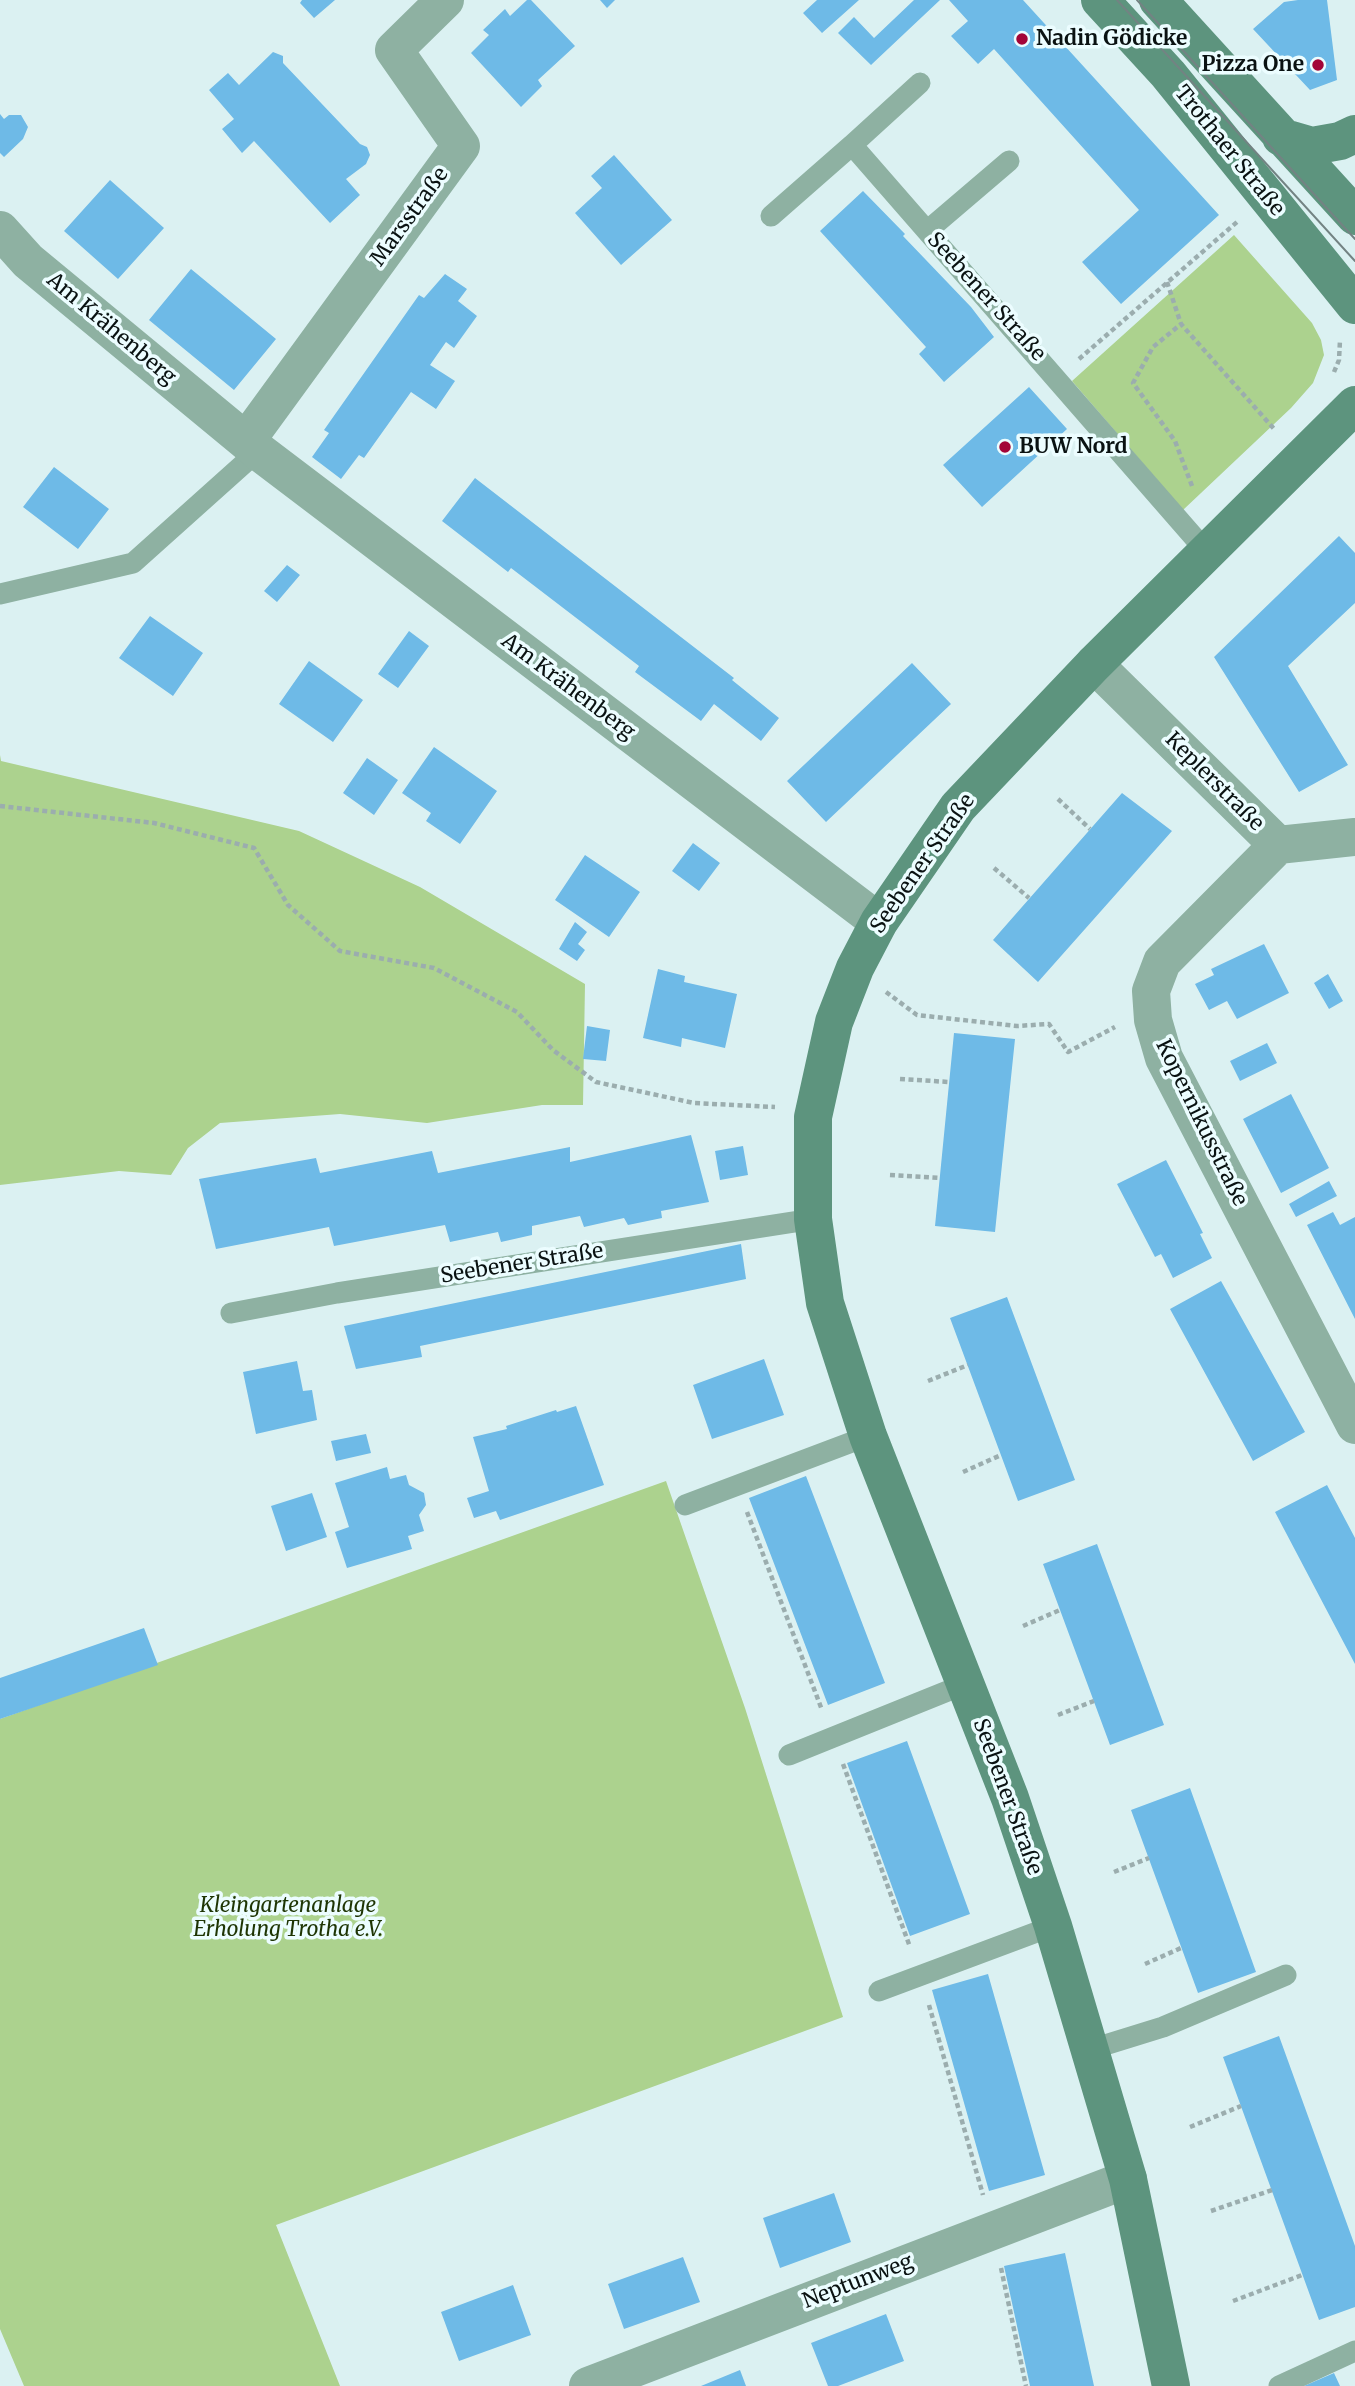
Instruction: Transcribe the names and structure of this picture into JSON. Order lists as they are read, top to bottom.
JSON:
{
  "streets": {
    "street": [
      "Trothaer Straße",
      "Marsstraße",
      "Seebener Straße",
      "Am Krähenberg",
      "Keplerstraße",
      "Kopernikusstraße",
      "Neptunweg"
    ]
  },
  "crossings": [
    ["Marsstraße", "Am Krähenberg"],
    ["Seebener Straße", "Am Krähenberg"],
    ["Seebener Straße", "Keplerstraße"],
    ["Seebener Straße", "Neptunweg"],
    ["Keplerstraße", "Kopernikusstraße"]
  ],
  "parks": ["Kleingartenanlage Erholung Trotha e.V."],
  "places": ["Nadin Gödicke", "Pizza One", "BUW Nord"]
}
